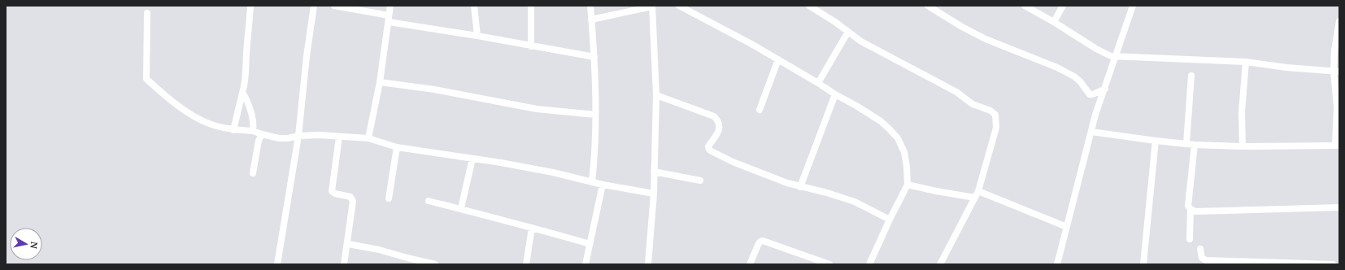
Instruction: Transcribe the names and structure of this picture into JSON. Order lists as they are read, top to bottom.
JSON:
{
  "north": "right"
}
